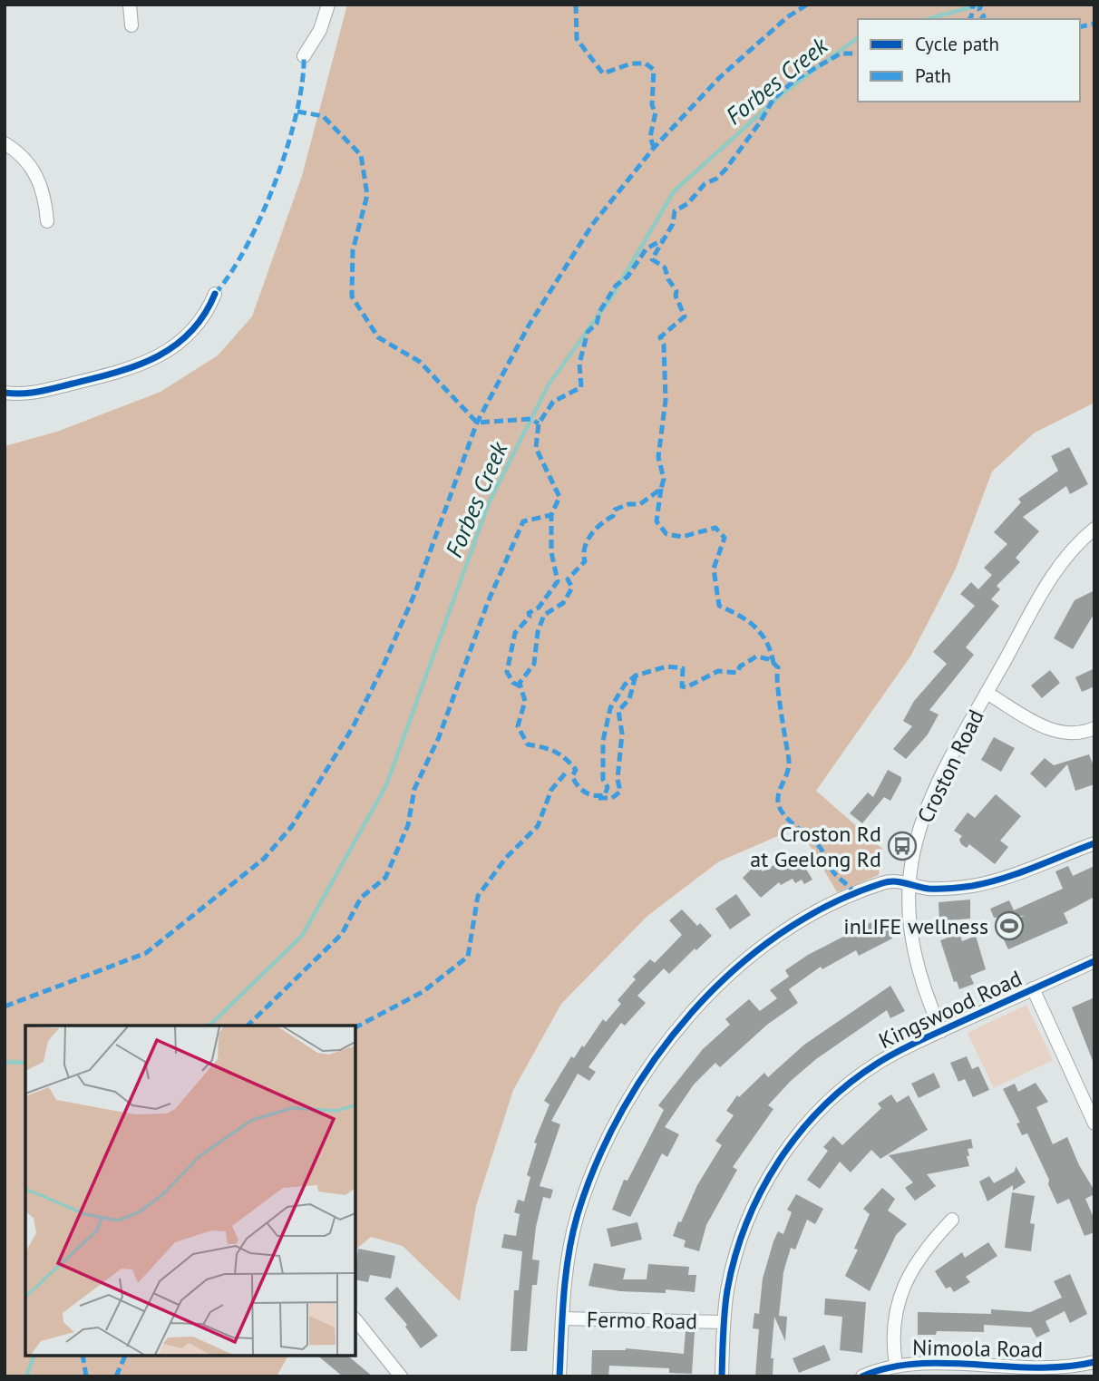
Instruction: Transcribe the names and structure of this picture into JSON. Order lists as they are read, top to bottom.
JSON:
{
  "streets": {
    "street": [
      "Croston Road",
      "Kingswood Road",
      "Fermo Road",
      "Nimoola Road"
    ]
  },
  "crossings": [
    ["Croston Road", "Kingswood Road"],
    ["Kingswood Road", "Fermo Road"]
  ],
  "water": ["Forbes Creek"],
  "places": {
    "bus stop": ["Croston Rd at Geelong Rd"],
    "sports": ["inLIFE wellness"]
  },
  "legend": ["Cycle path", "Path"]
}
